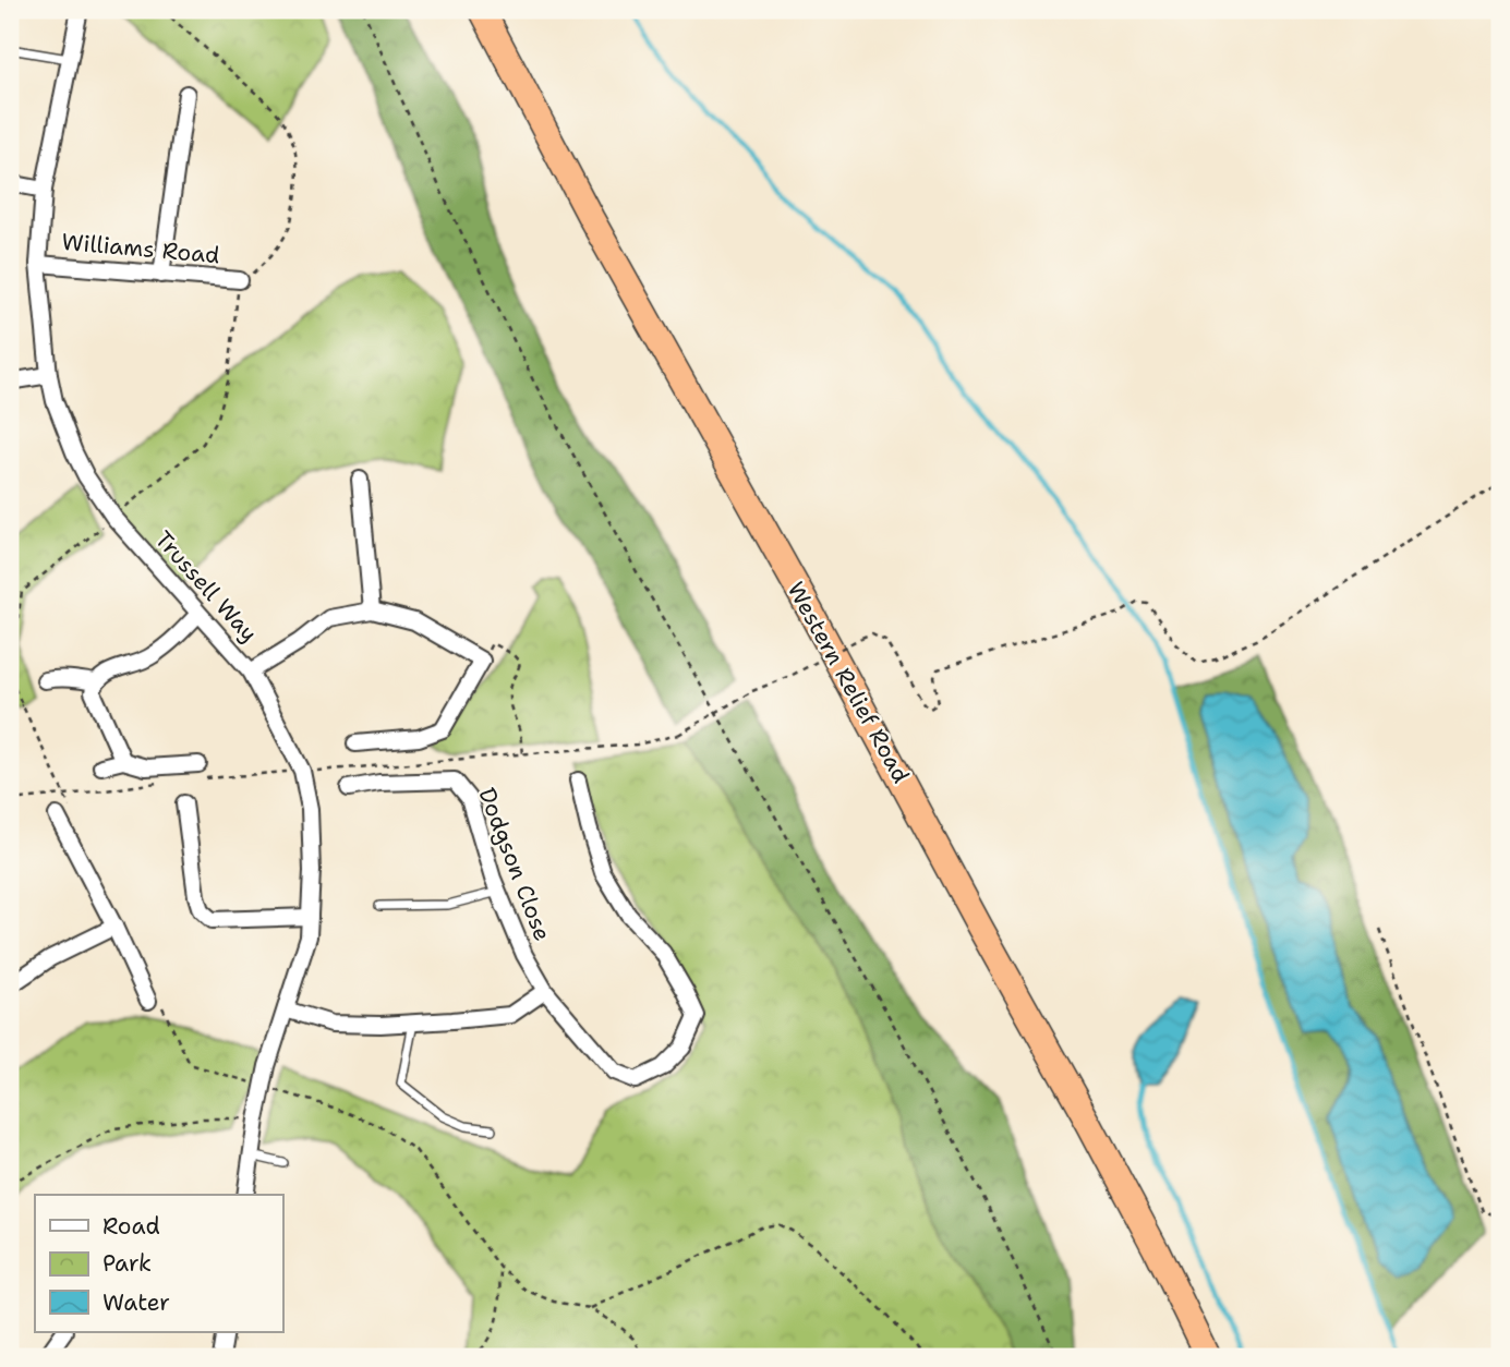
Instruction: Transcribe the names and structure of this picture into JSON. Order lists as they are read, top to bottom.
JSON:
{
  "streets": {
    "highway": ["Western Relief Road"],
    "street": ["Williams Road", "Trussell Way", "Dodgson Close"]
  },
  "crossings": [
    ["Williams Road", "Trussell Way"]
  ],
  "legend": ["Road", "Park", "Water"]
}
